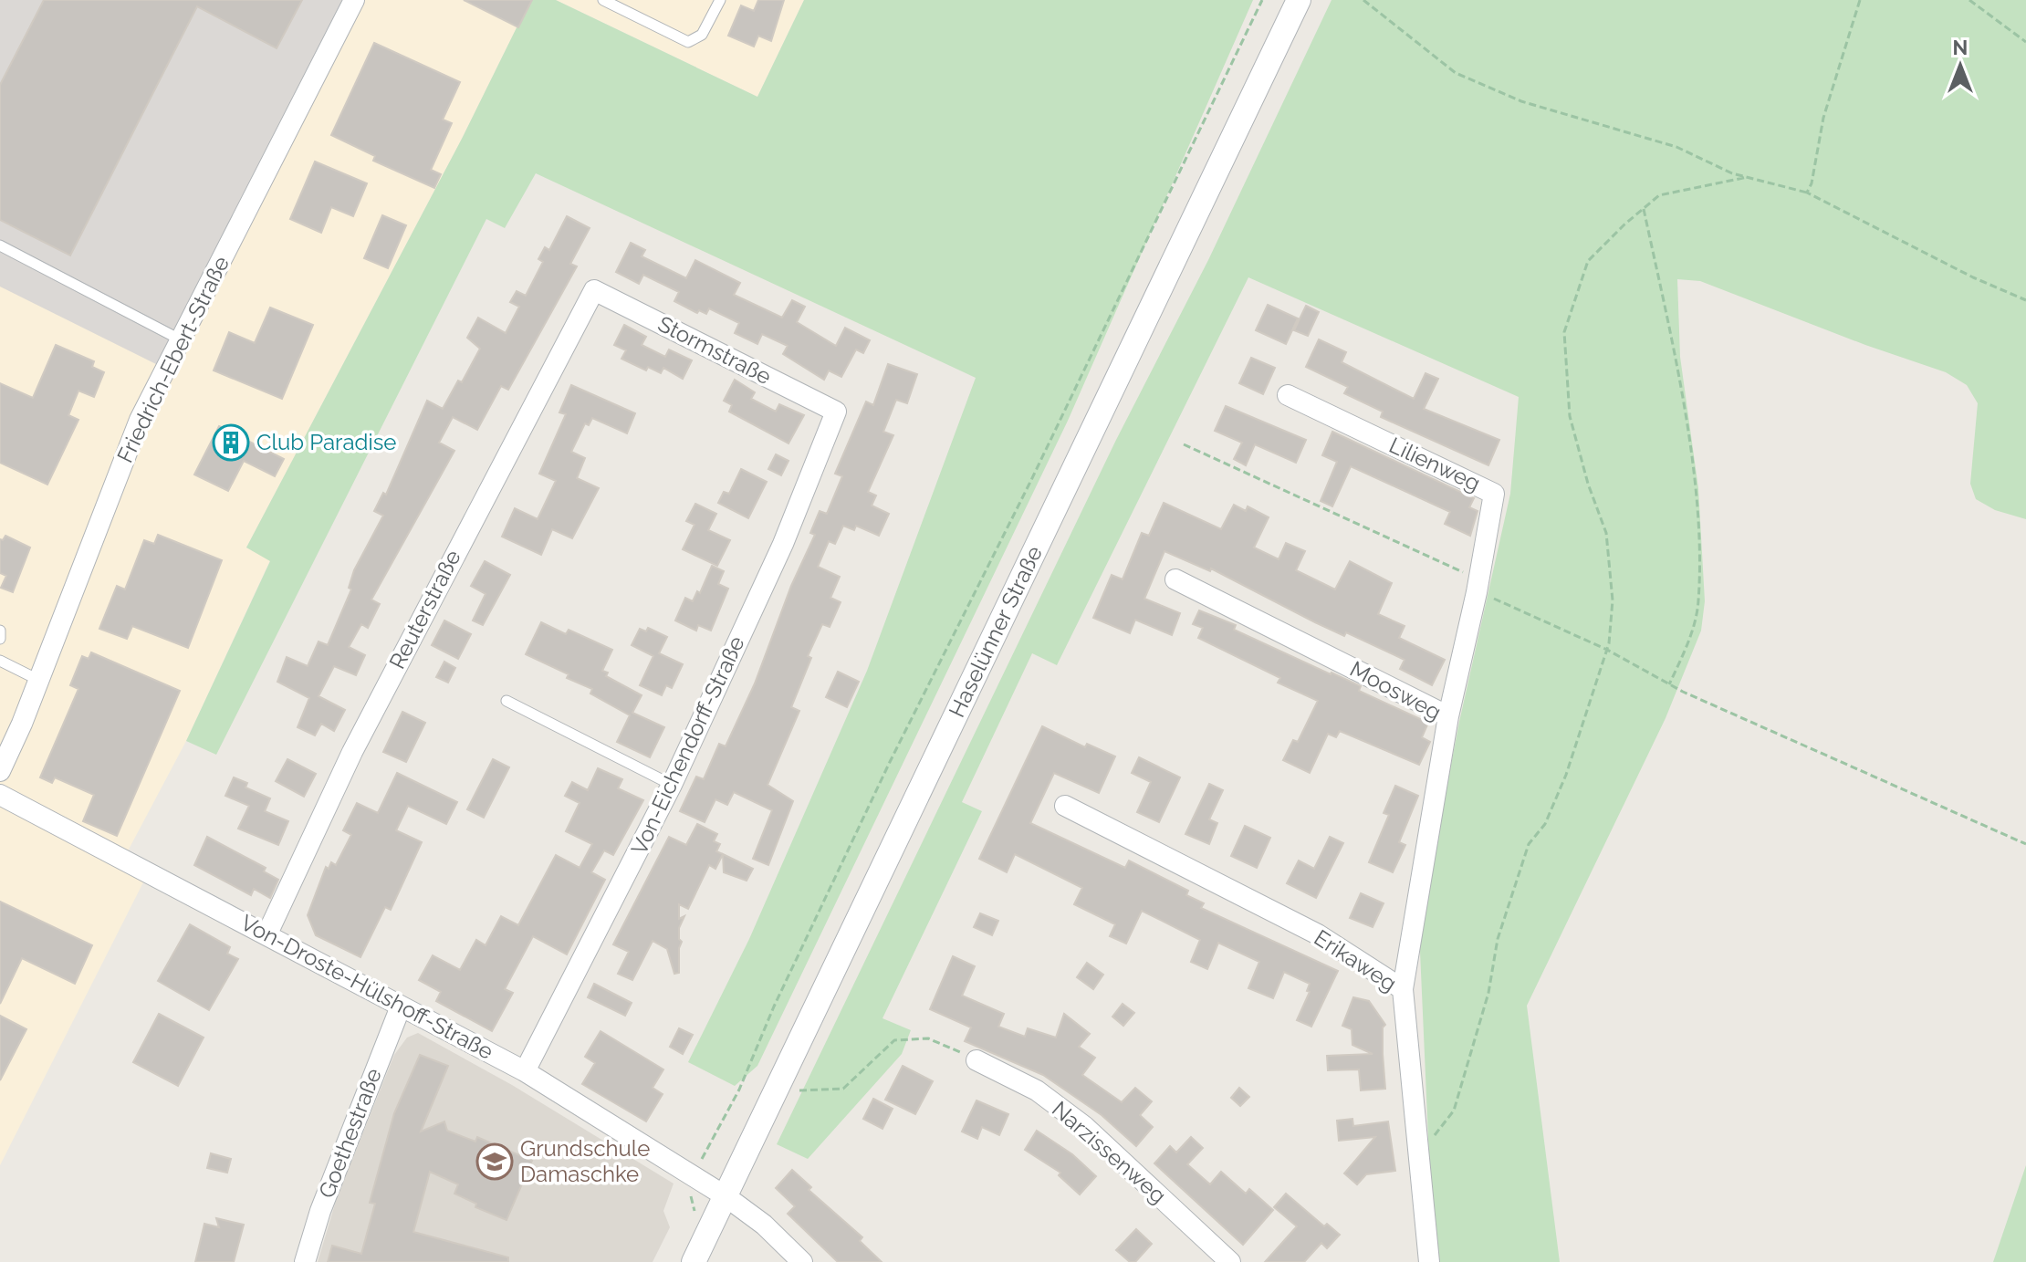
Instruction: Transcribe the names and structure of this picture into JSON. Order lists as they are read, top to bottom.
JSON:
{
  "streets": {
    "street": [
      "Stormstraße",
      "Friedrich-Ebert-Straße",
      "Lilienweg",
      "Reuterstraße",
      "Haselünner Straße",
      "Moosweg",
      "Von-Eichendorff-Straße",
      "Erikaweg",
      "Von-Droste-Hülshoff-Straße",
      "Goethestraße",
      "Narzissenweg"
    ]
  },
  "crossings": [
    ["Stormstraße", "Reuterstraße"],
    ["Stormstraße", "Von-Eichendorff-Straße"],
    ["Lilienweg", "Moosweg"],
    ["Reuterstraße", "Von-Droste-Hülshoff-Straße"],
    ["Haselünner Straße", "Von-Droste-Hülshoff-Straße"],
    ["Moosweg", "Erikaweg"],
    ["Von-Eichendorff-Straße", "Von-Droste-Hülshoff-Straße"],
    ["Von-Droste-Hülshoff-Straße", "Goethestraße"]
  ],
  "places": {
    "building": ["Club Paradise"],
    "school or university": ["Grundschule Damaschke"]
  },
  "north": "top"
}
